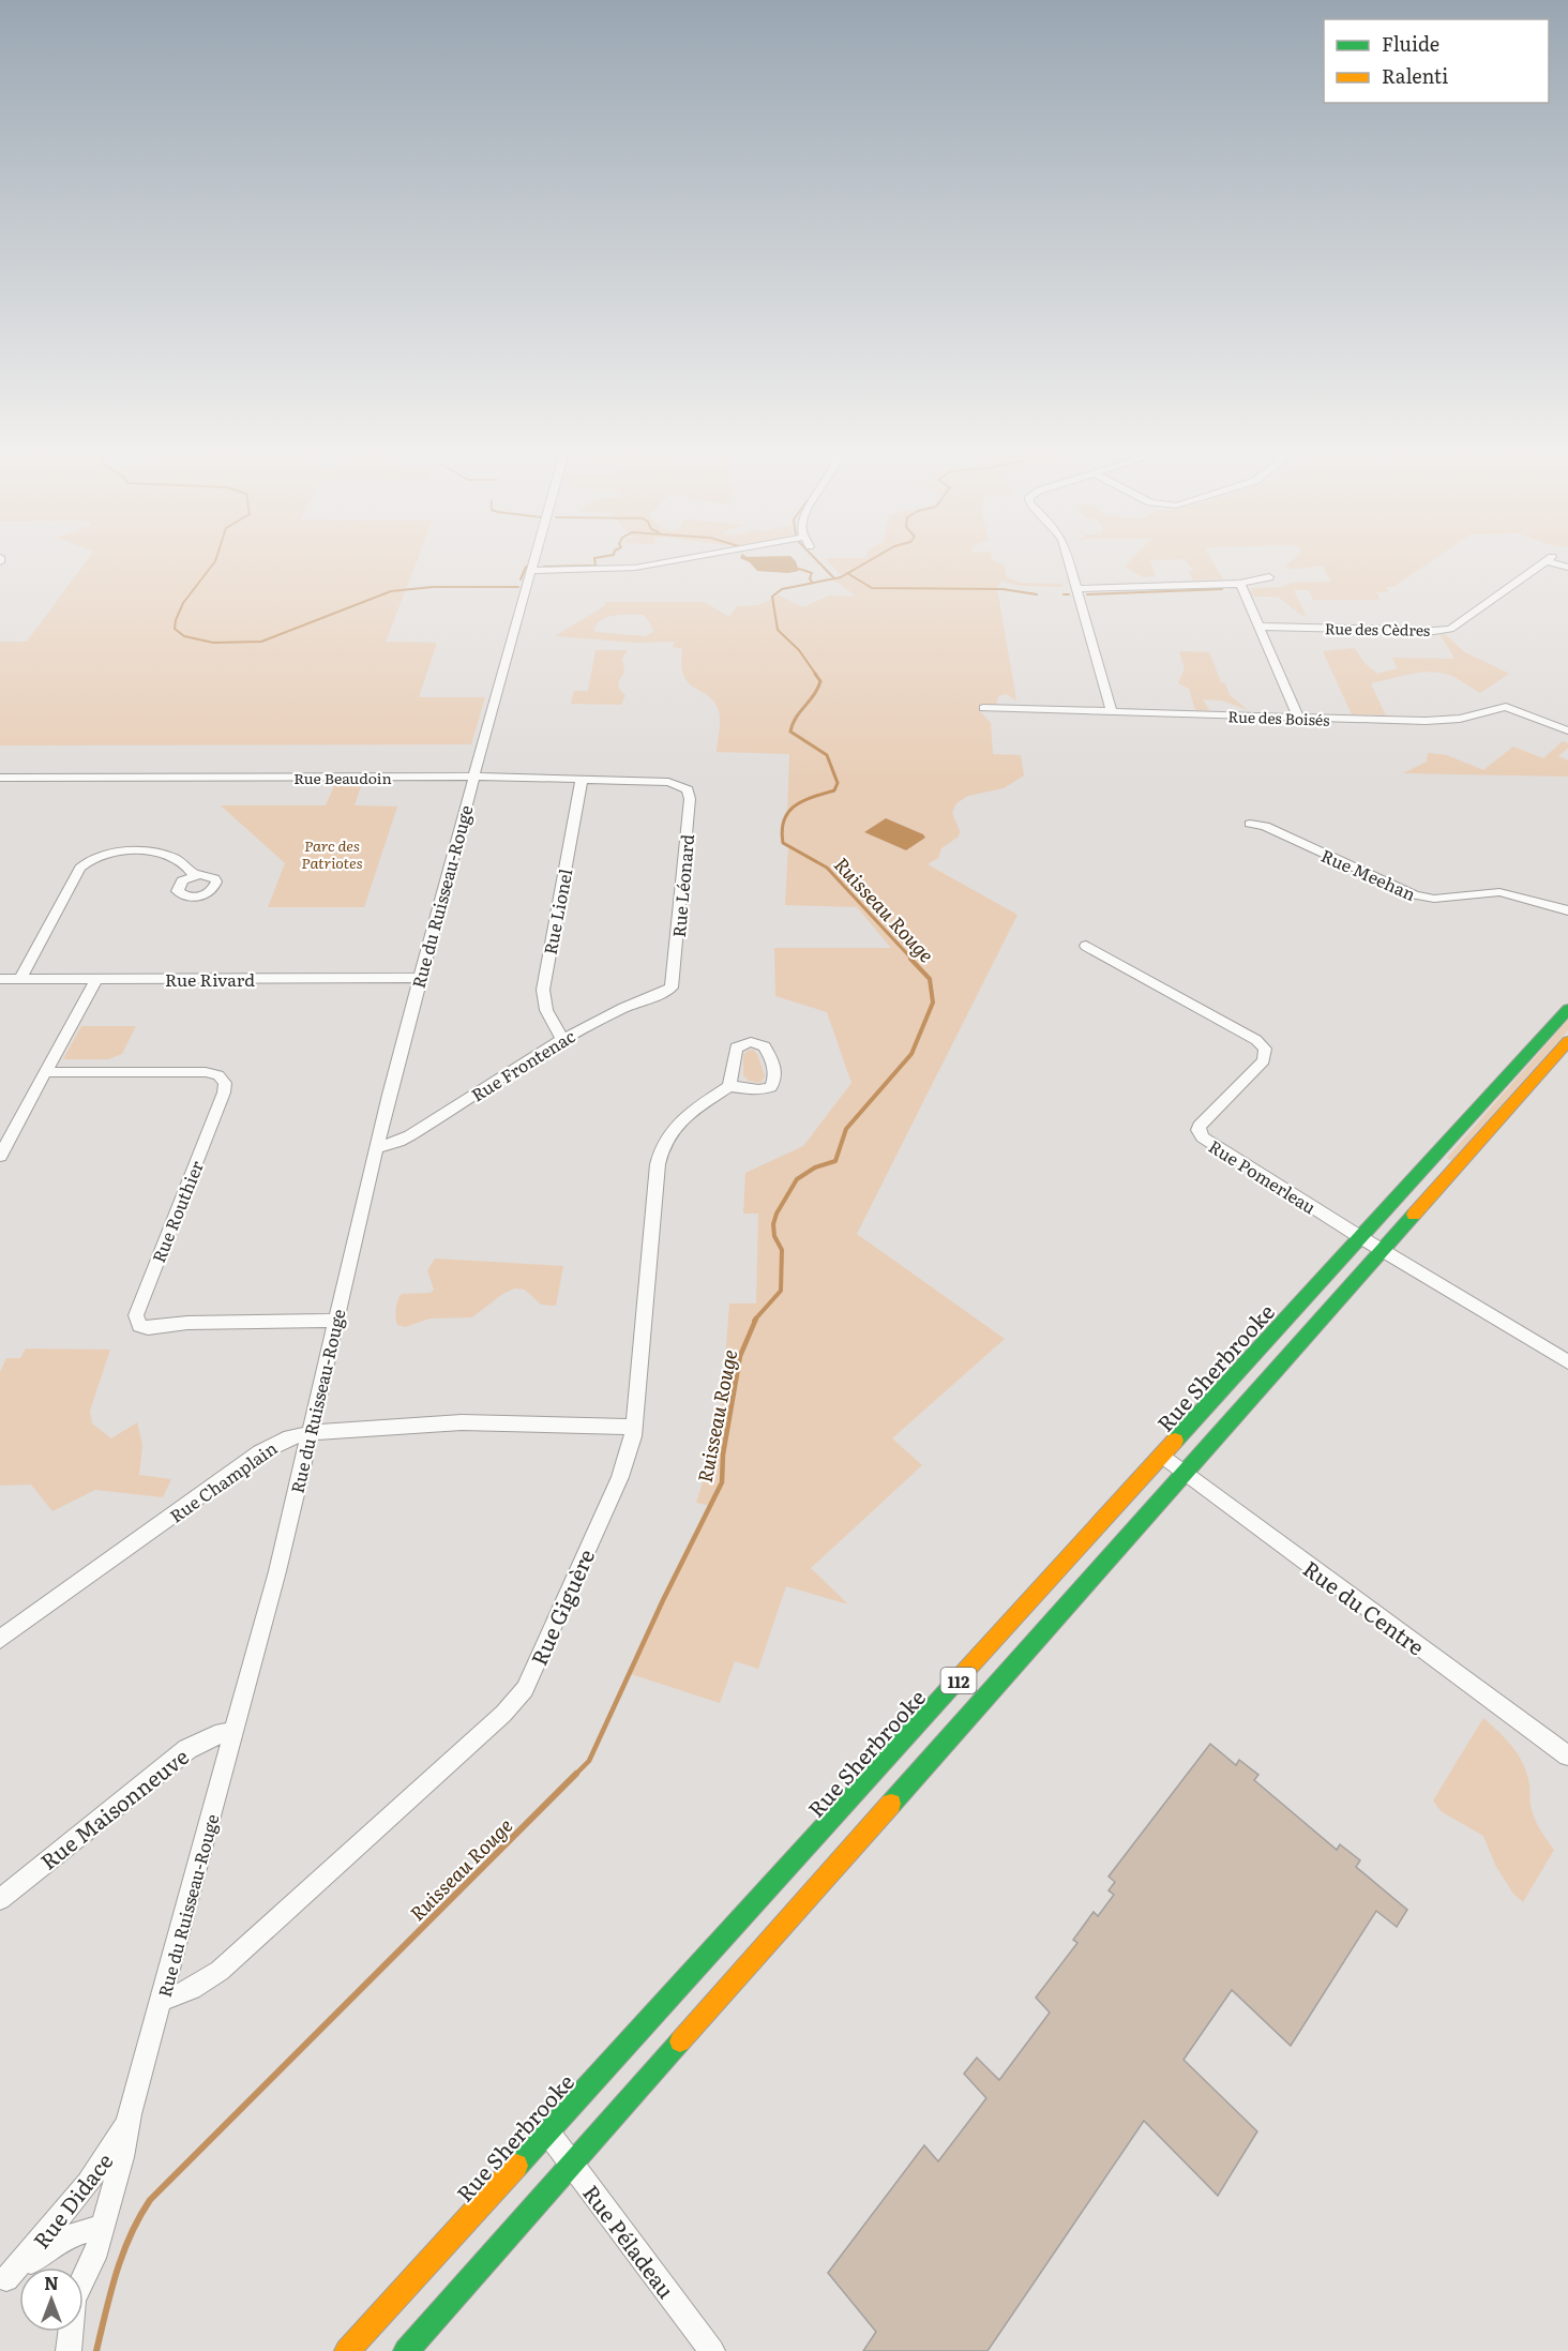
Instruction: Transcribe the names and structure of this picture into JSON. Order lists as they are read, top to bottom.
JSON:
{
  "streets": {
    "main road": ["Rue Sherbrooke", "112"],
    "street": [
      "Rue des Cèdres",
      "Rue des Boisés",
      "Rue Beaudoin",
      "Rue Meehan",
      "Rue Léonard",
      "Rue du Ruisseau-Rouge",
      "Rue Lionel",
      "Rue Rivard",
      "Rue Frontenac",
      "Rue Pomerleau",
      "Rue Routhier",
      "Rue Champlain",
      "Rue Giguère",
      "Rue du Centre",
      "Rue Maisonneuve",
      "Rue Didace",
      "Rue Péladeau"
    ]
  },
  "crossings": [
    ["Rue Beaudoin", "Rue Léonard"],
    ["Rue Beaudoin", "Rue du Ruisseau-Rouge"],
    ["Rue Beaudoin", "Rue Lionel"],
    ["Rue Léonard", "Rue Frontenac"],
    ["Rue du Ruisseau-Rouge", "Rue Rivard"],
    ["Rue du Ruisseau-Rouge", "Rue Frontenac"],
    ["Rue du Ruisseau-Rouge", "Rue Routhier"],
    ["Rue du Ruisseau-Rouge", "Rue Champlain"],
    ["Rue du Ruisseau-Rouge", "Rue Giguère"],
    ["Rue du Ruisseau-Rouge", "Rue Maisonneuve"],
    ["Rue du Ruisseau-Rouge", "Rue Didace"],
    ["Rue Lionel", "Rue Frontenac"],
    ["Rue Pomerleau", "Rue Sherbrooke"],
    ["Rue Pomerleau", "112"],
    ["Rue Sherbrooke", "Rue du Centre"],
    ["Rue Sherbrooke", "Rue Péladeau"],
    ["Rue Champlain", "Rue Giguère"],
    ["Rue du Centre", "112"],
    ["112", "Rue Péladeau"]
  ],
  "water": ["Ruisseau Rouge"],
  "parks": ["Parc des Patriotes"],
  "legend": ["Fluide", "Ralenti"],
  "north": "top"
}
